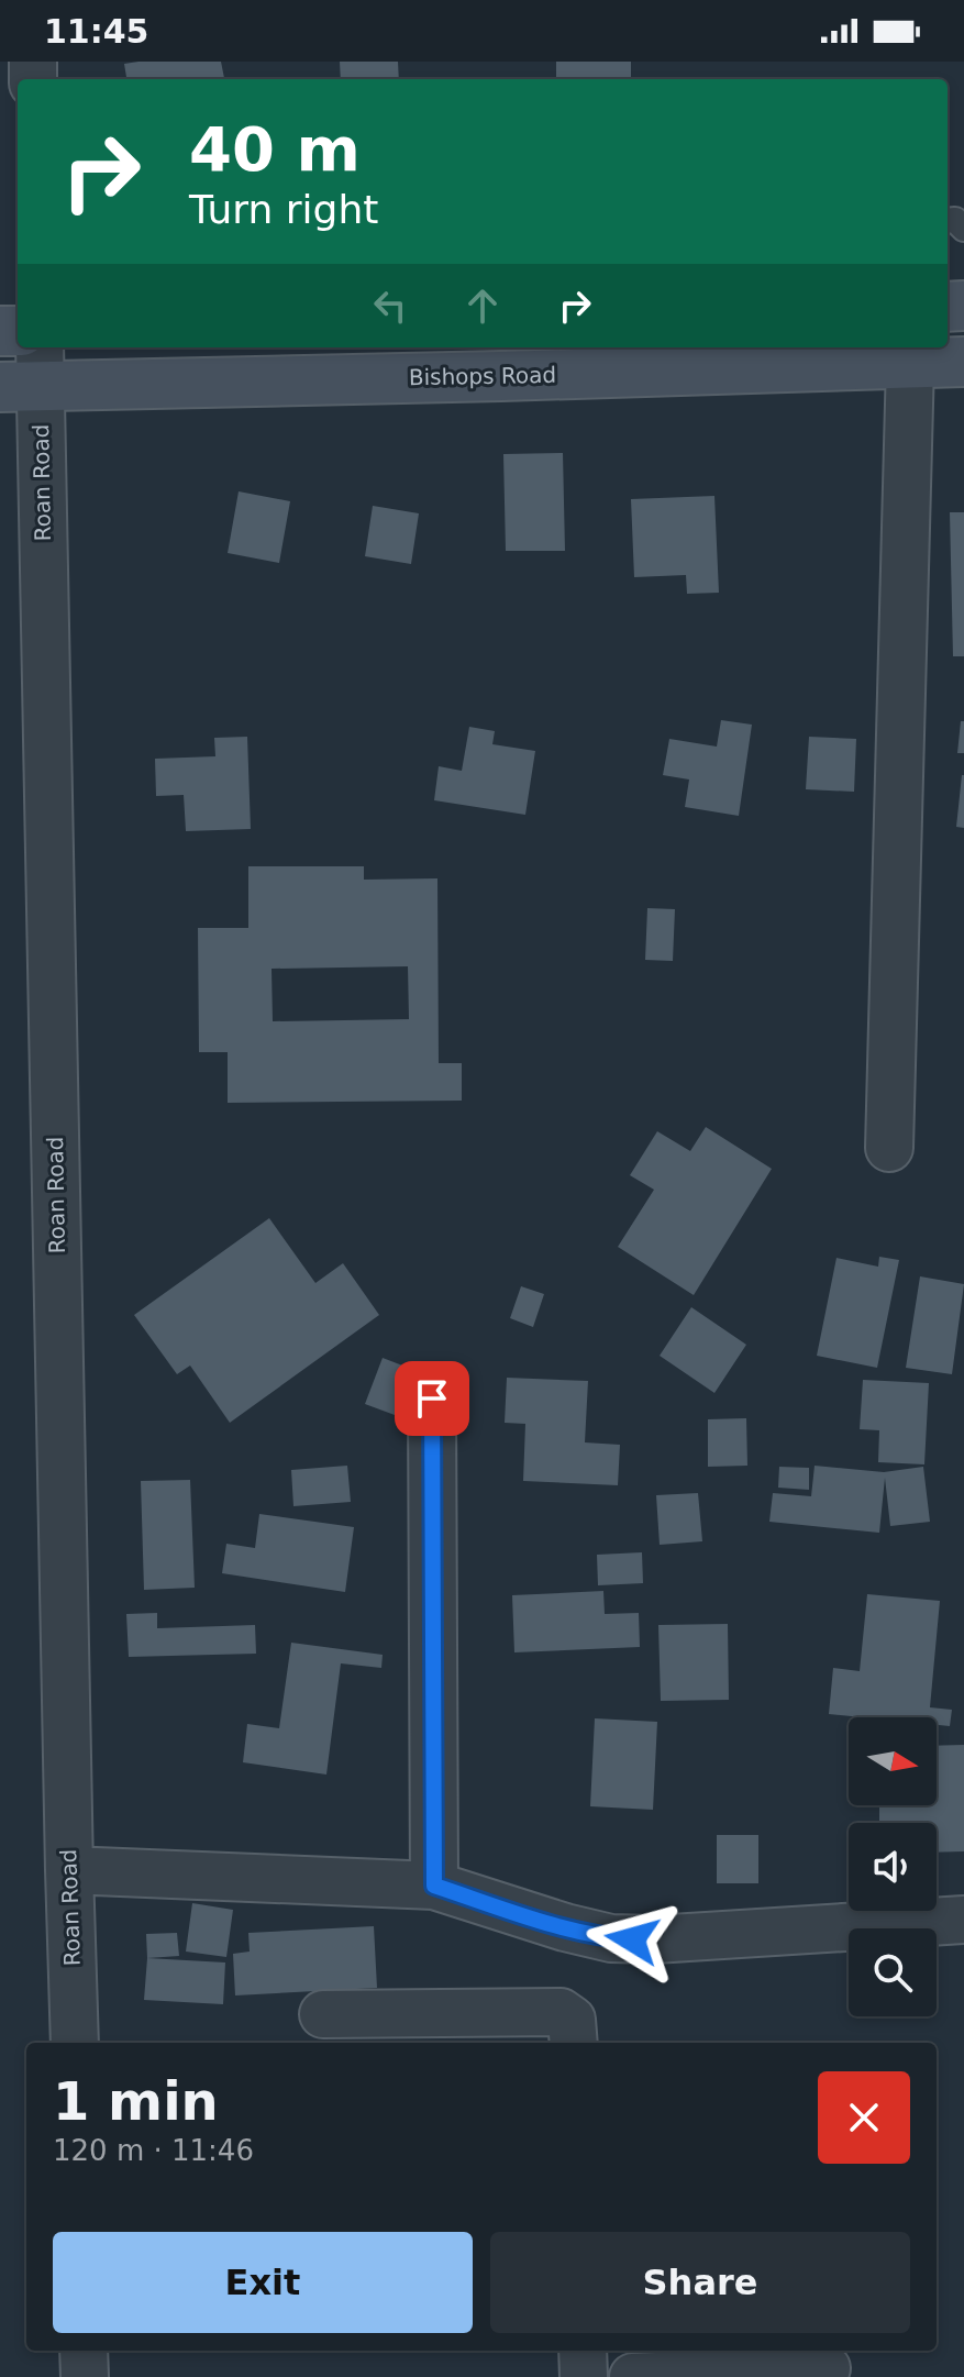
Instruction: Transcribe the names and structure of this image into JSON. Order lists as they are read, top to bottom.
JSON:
{
  "streets": {
    "main road": ["Bishops Road"],
    "street": ["Roan Road"]
  },
  "crossings": [
    ["Bishops Road", "Roan Road"]
  ],
  "north": "right",
  "page": {
    "status": "11:45",
    "turn": ["40 m", "Turn right"],
    "heading": ["1 min", "120 m · 11:46"],
    "buttons": ["Exit", "Share"]
  }
}
